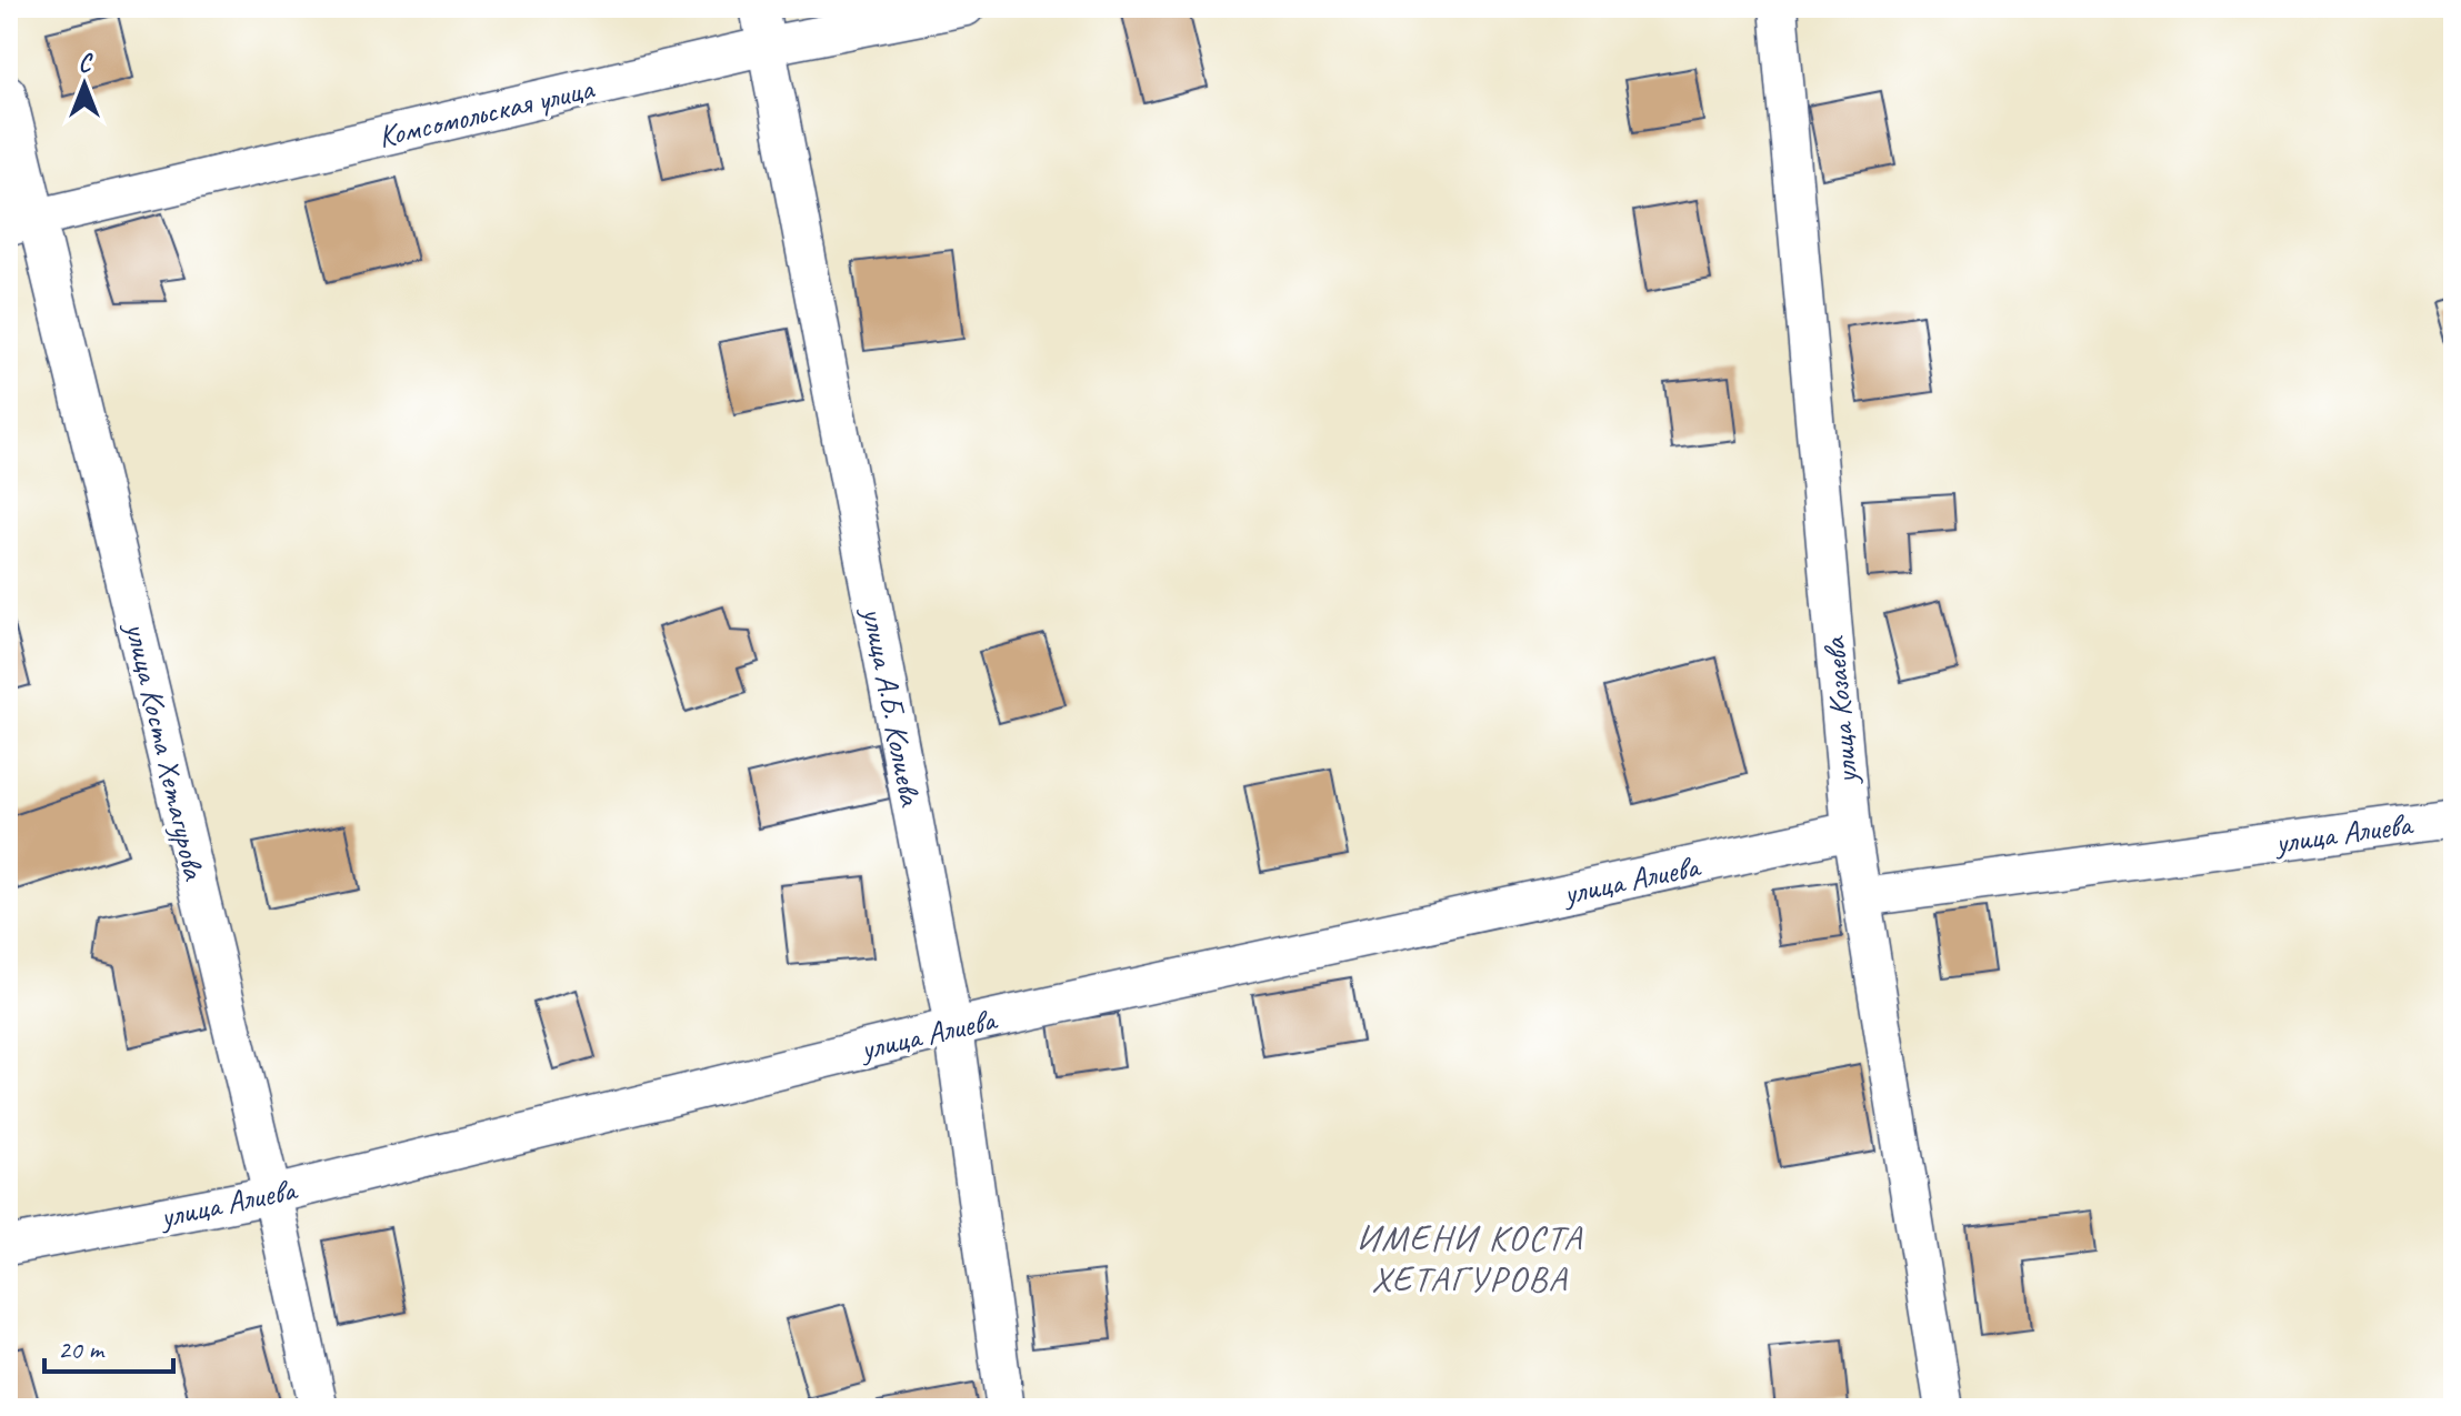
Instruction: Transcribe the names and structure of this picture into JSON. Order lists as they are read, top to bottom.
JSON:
{
  "streets": {
    "street": [
      "Комсомольская улица",
      "улица А.Б. Колиева",
      "улица Козаева",
      "улица Коста Хетагурова",
      "улица Алиева"
    ]
  },
  "crossings": [
    ["Комсомольская улица", "улица А.Б. Колиева"],
    ["Комсомольская улица", "улица Коста Хетагурова"],
    ["улица А.Б. Колиева", "улица Алиева"],
    ["улица Козаева", "улица Алиева"],
    ["улица Коста Хетагурова", "улица Алиева"]
  ],
  "districts": ["ИМЕНИ КОСТА ХЕТАГУРОВА"],
  "scale_bar": "20 m",
  "north": "top"
}
